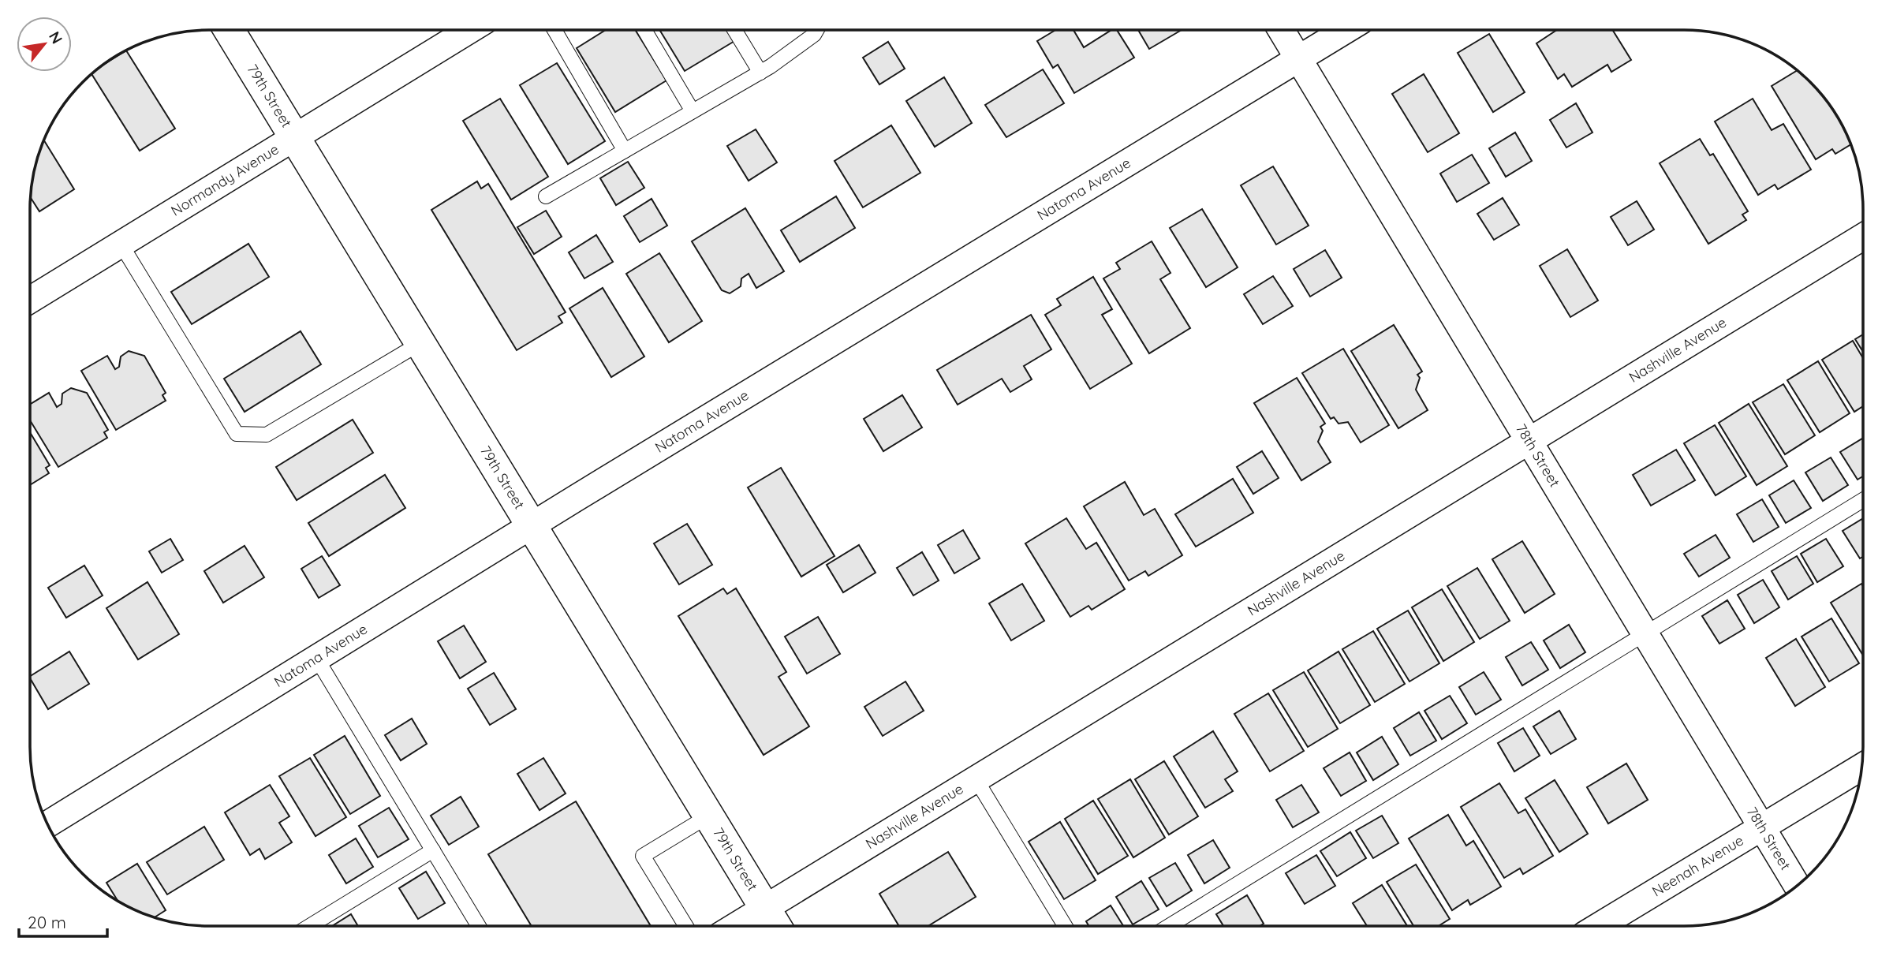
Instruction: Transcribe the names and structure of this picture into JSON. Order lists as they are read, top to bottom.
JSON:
{
  "streets": {
    "main road": ["79th Street"],
    "street": [
      "Normandy Avenue",
      "Natoma Avenue",
      "Nashville Avenue",
      "78th Street",
      "Neenah Avenue"
    ]
  },
  "crossings": [
    ["79th Street", "Normandy Avenue"],
    ["79th Street", "Natoma Avenue"],
    ["79th Street", "Nashville Avenue"],
    ["Natoma Avenue", "78th Street"],
    ["Nashville Avenue", "78th Street"],
    ["78th Street", "Neenah Avenue"]
  ],
  "scale_bar": "20 m",
  "north": "top right"
}
